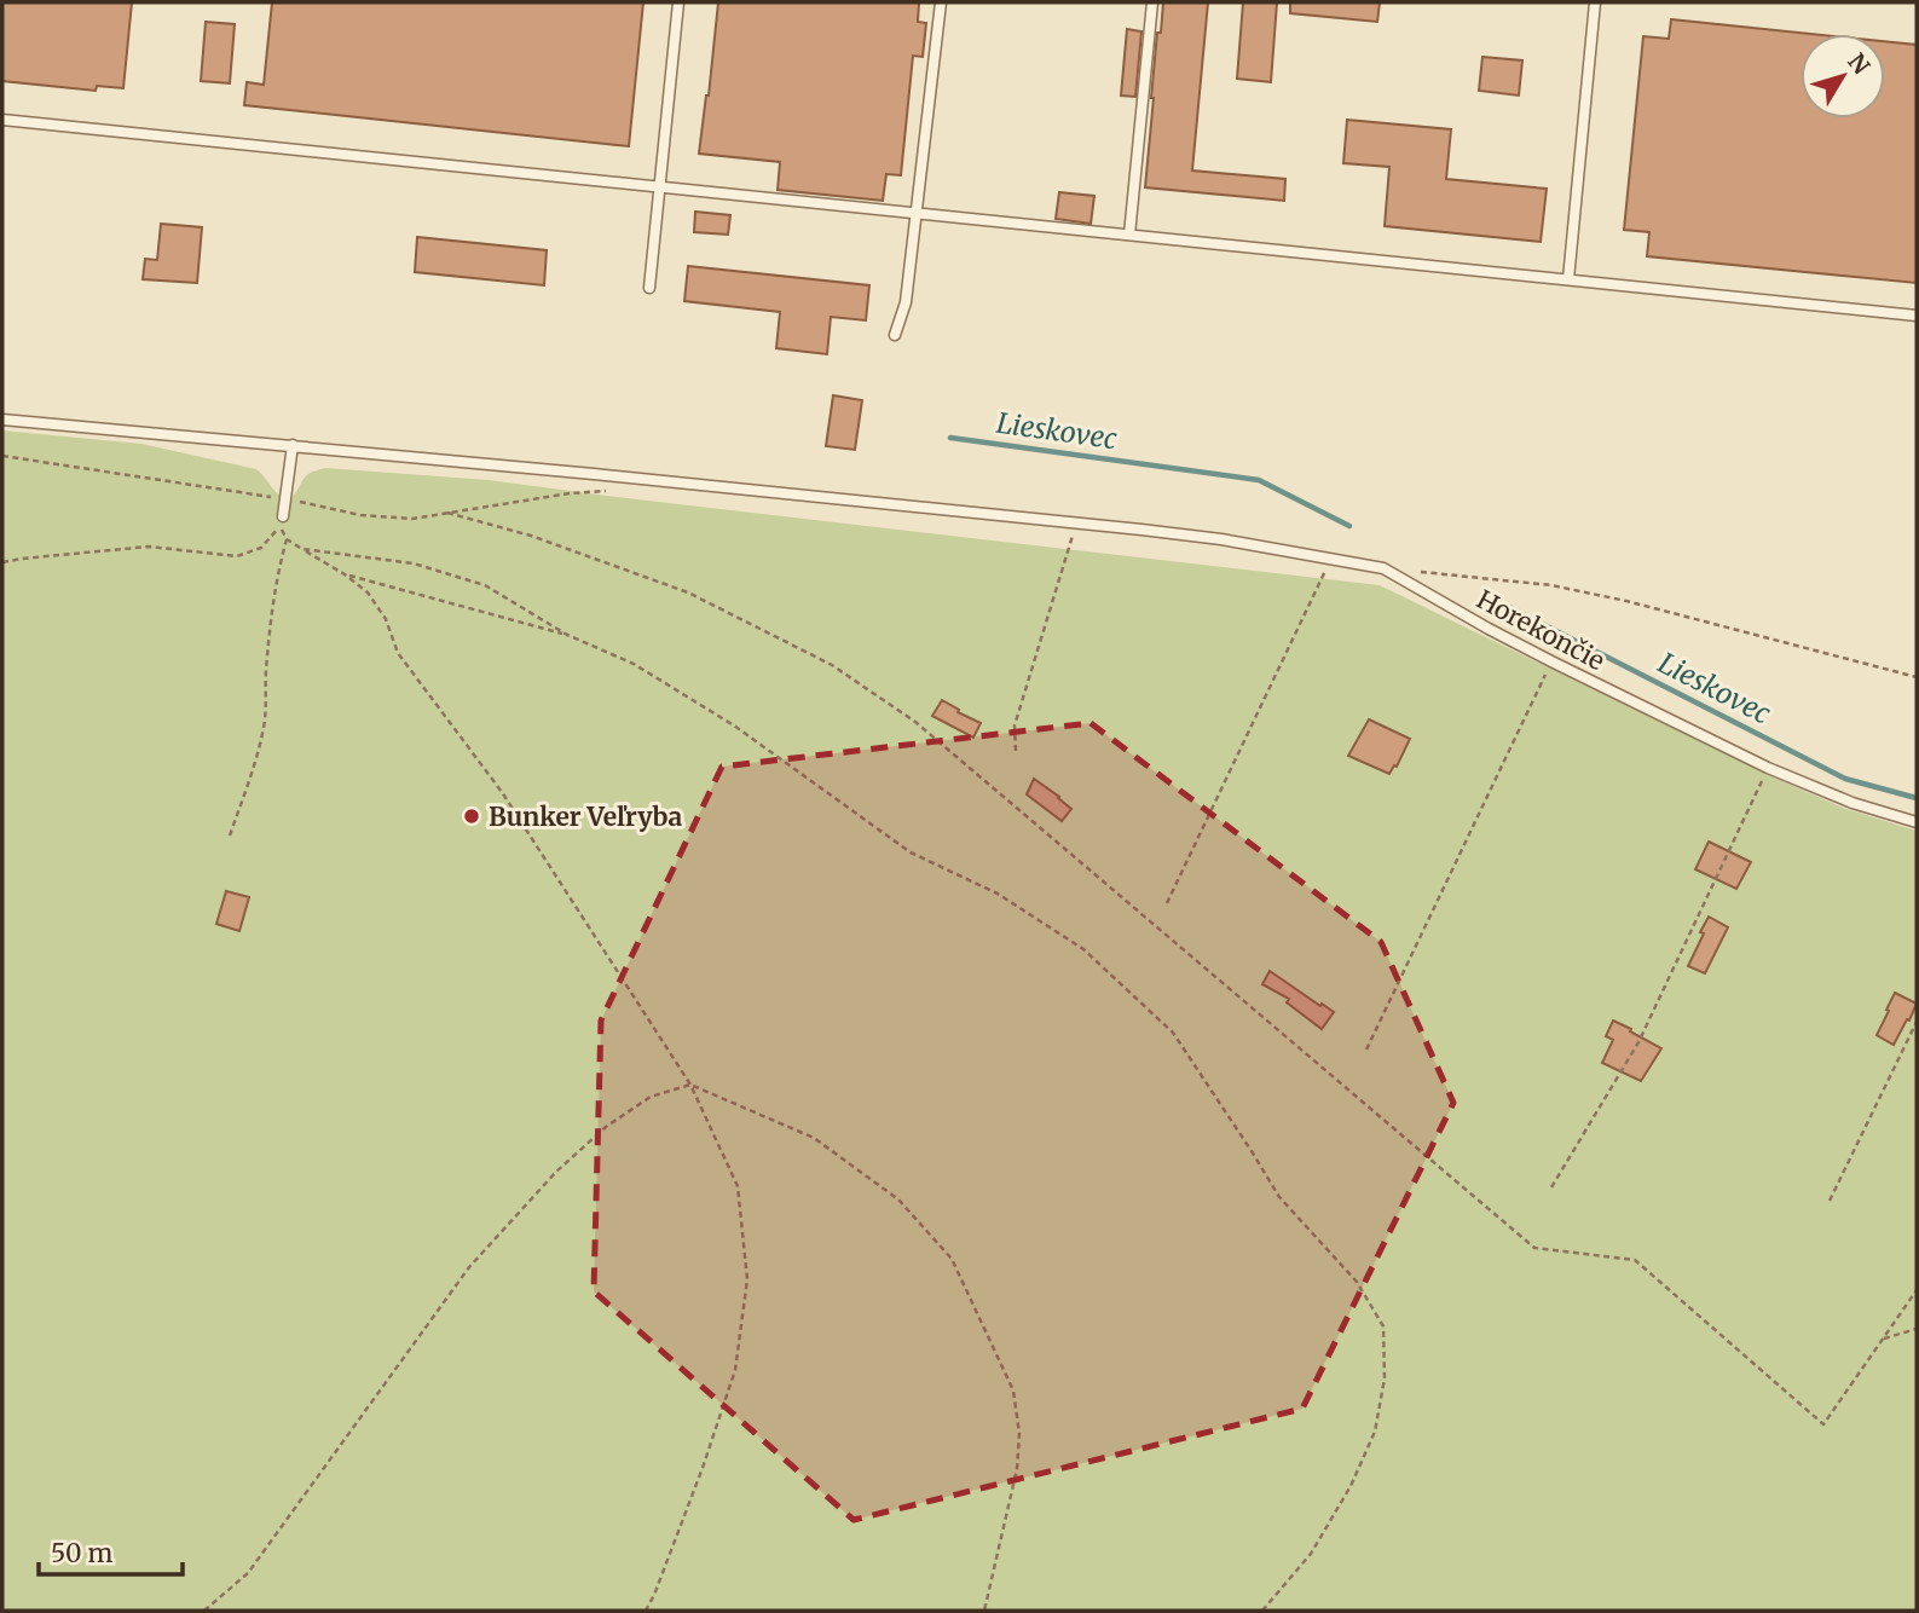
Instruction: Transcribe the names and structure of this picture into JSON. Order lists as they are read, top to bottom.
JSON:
{
  "streets": {
    "lane": ["Horekončie"]
  },
  "water": ["Lieskovec"],
  "places": ["Bunker Veľryba"],
  "scale_bar": "50 m",
  "north": "top right"
}
